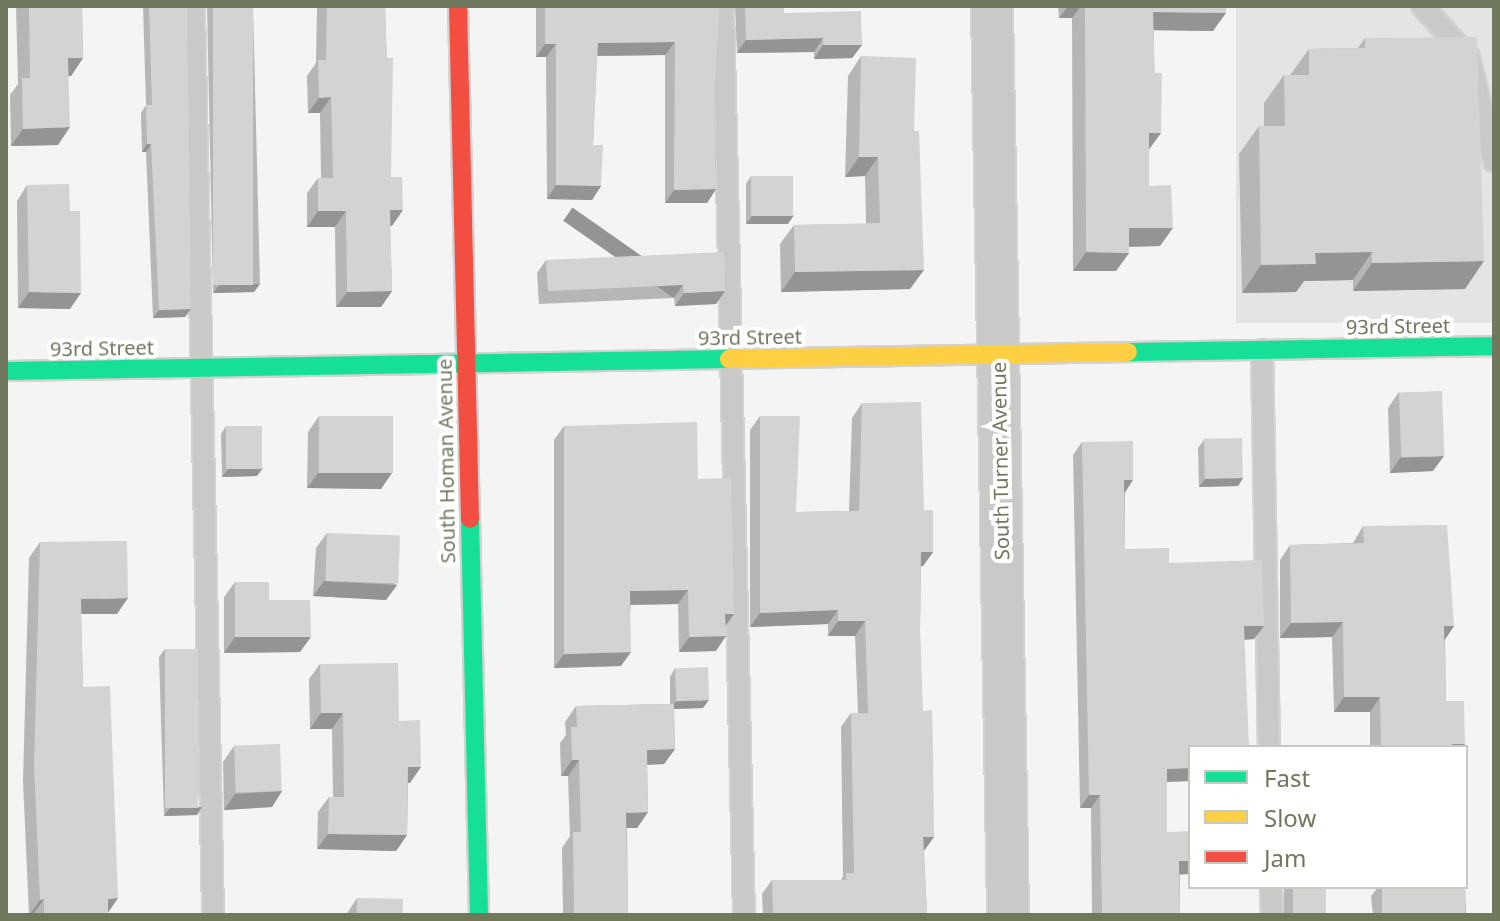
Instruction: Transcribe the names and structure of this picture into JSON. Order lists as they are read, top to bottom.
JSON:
{
  "streets": {
    "street": ["93rd Street", "South Homan Avenue", "South Turner Avenue"]
  },
  "crossings": [
    ["93rd Street", "South Homan Avenue"],
    ["93rd Street", "South Turner Avenue"]
  ],
  "legend": ["Fast", "Slow", "Jam"]
}
